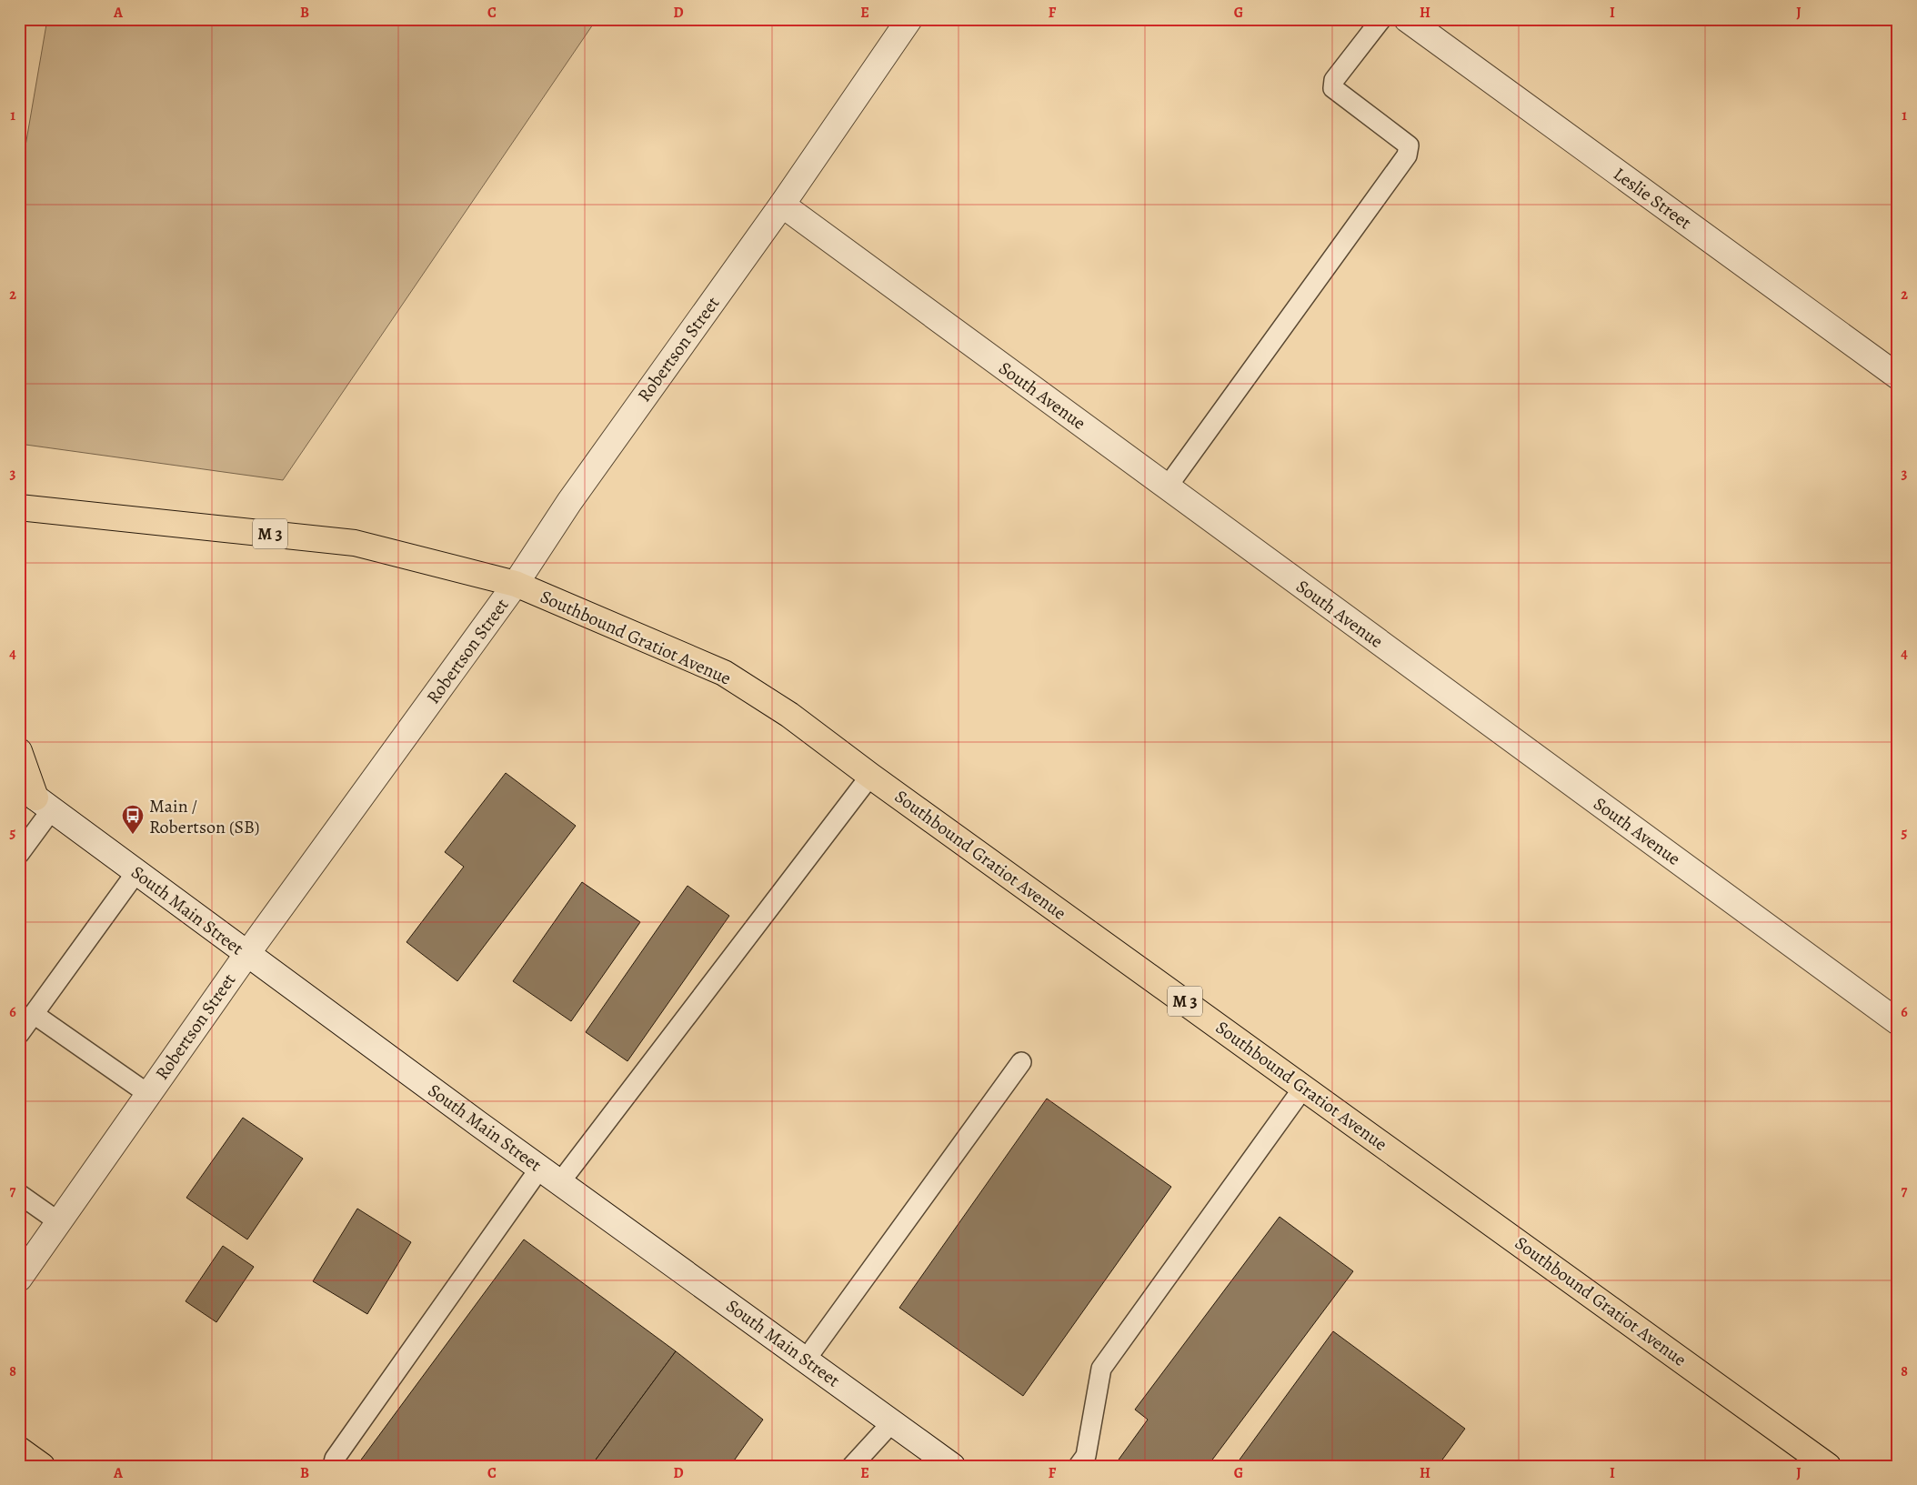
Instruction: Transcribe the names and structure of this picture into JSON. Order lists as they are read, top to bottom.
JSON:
{
  "streets": {
    "main road": ["M 3", "Southbound Gratiot Avenue"],
    "street": [
      "Leslie Street",
      "Robertson Street",
      "South Avenue",
      "South Main Street"
    ]
  },
  "crossings": [
    ["Robertson Street", "South Avenue"],
    ["Robertson Street", "Southbound Gratiot Avenue"],
    ["Robertson Street", "South Main Street"]
  ],
  "places": {
    "bus stop": ["Main / Robertson (SB)"]
  },
  "grid": {
    "columns": [
      "A",
      "B",
      "C",
      "D",
      "E",
      "F",
      "G",
      "H",
      "I",
      "J"
    ],
    "rows": [
      "1",
      "2",
      "3",
      "4",
      "5",
      "6",
      "7",
      "8"
    ]
  }
}
